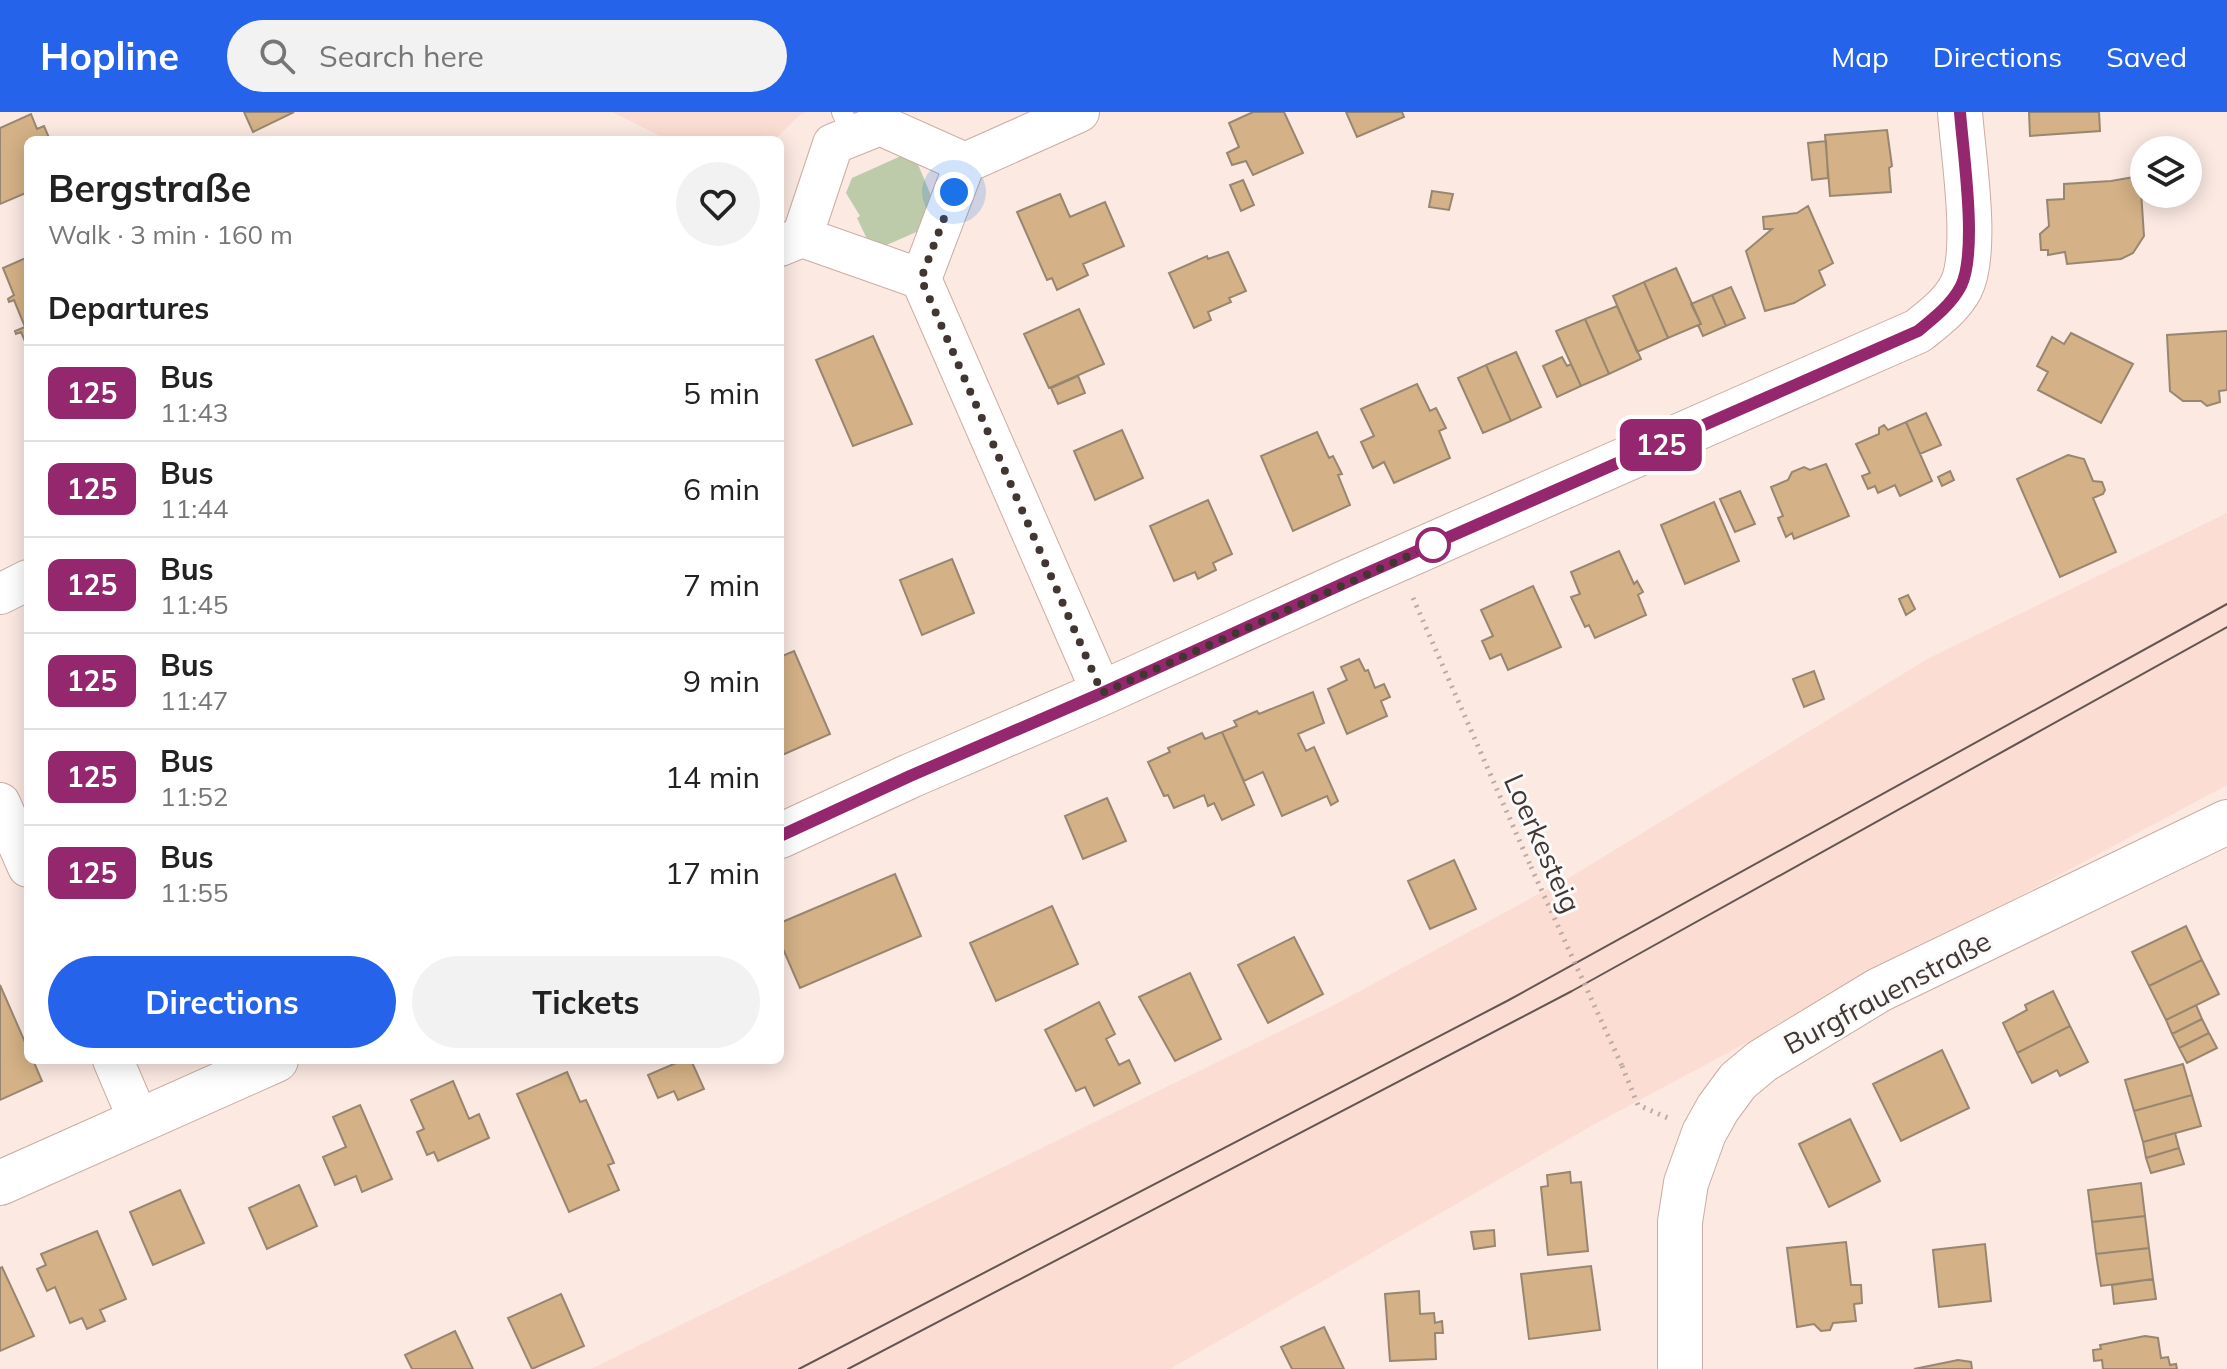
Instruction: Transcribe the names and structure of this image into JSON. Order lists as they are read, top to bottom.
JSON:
{
  "streets": {
    "street": ["Burgfrauenstraße"],
    "path": ["Loerkesteig"]
  },
  "lines": ["bus line 125"],
  "page": {
    "header": "Hopline",
    "search": "Search here",
    "nav": ["Map", "Directions", "Saved"],
    "on_map": "125",
    "heading": [
      ["Bergstraße", "Walk · 3 min · 160 m"],
      "Departures"
    ],
    "list": [
      {
        "mark": "125",
        "name": "Bus",
        "note": "11:43",
        "value": "5 min"
      },
      {
        "mark": "125",
        "name": "Bus",
        "note": "11:44",
        "value": "6 min"
      },
      {
        "mark": "125",
        "name": "Bus",
        "note": "11:45",
        "value": "7 min"
      },
      {
        "mark": "125",
        "name": "Bus",
        "note": "11:47",
        "value": "9 min"
      },
      {
        "mark": "125",
        "name": "Bus",
        "note": "11:52",
        "value": "14 min"
      },
      {
        "mark": "125",
        "name": "Bus",
        "note": "11:55",
        "value": "17 min"
      }
    ],
    "buttons": ["Directions", "Tickets"]
  }
}
